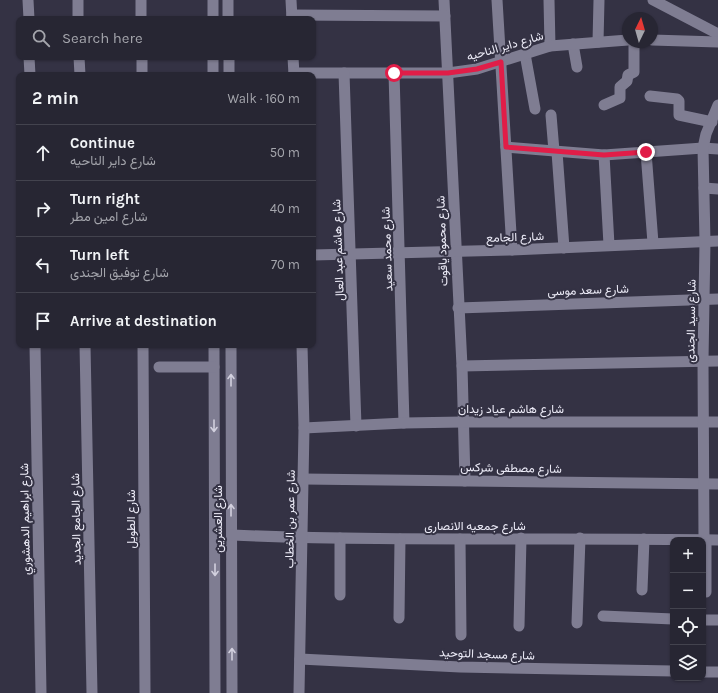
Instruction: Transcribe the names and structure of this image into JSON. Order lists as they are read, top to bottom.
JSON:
{
  "streets": {
    "street": [
      "شارع داير الناحيه",
      "شارع الجامع",
      "شارع محمود ياقوت",
      "شارع محمد سعيد",
      "شارع هاشم عبد العال",
      "شارع سعد موسى",
      "شارع سيد الجندى",
      "شارع هاشم عياد زيدان",
      "شارع مصطفى شركس",
      "شارع ابراهيم الدهشوري",
      "شارع الجامع الجديد",
      "شارع الطويل",
      "شارع العشرين",
      "شارع عمر بن الخطاب",
      "شارع جمعيه الانصارى",
      "شارع مسجد التوحيد"
    ]
  },
  "crossings": [
    ["شارع داير الناحيه", "شارع محمود ياقوت"],
    ["شارع داير الناحيه", "شارع محمد سعيد"],
    ["شارع داير الناحيه", "شارع هاشم عبد العال"],
    ["شارع الجامع", "شارع محمود ياقوت"],
    ["شارع الجامع", "شارع محمد سعيد"],
    ["شارع الجامع", "شارع هاشم عبد العال"],
    ["شارع الجامع", "شارع سيد الجندى"],
    ["شارع محمود ياقوت", "شارع سعد موسى"],
    ["شارع محمود ياقوت", "شارع هاشم عياد زيدان"],
    ["شارع محمود ياقوت", "شارع مصطفى شركس"],
    ["شارع محمد سعيد", "شارع هاشم عياد زيدان"],
    ["شارع هاشم عبد العال", "شارع هاشم عياد زيدان"],
    ["شارع سعد موسى", "شارع سيد الجندى"],
    ["شارع سيد الجندى", "شارع هاشم عياد زيدان"],
    ["شارع سيد الجندى", "شارع مصطفى شركس"],
    ["شارع هاشم عياد زيدان", "شارع عمر بن الخطاب"],
    ["شارع مصطفى شركس", "شارع عمر بن الخطاب"],
    ["شارع العشرين", "شارع جمعيه الانصارى"],
    ["شارع عمر بن الخطاب", "شارع جمعيه الانصارى"],
    ["شارع عمر بن الخطاب", "شارع مسجد التوحيد"]
  ],
  "north": "top",
  "page": {
    "search": "Search here",
    "heading": ["2 min", "Walk · 160 m"],
    "list": [
      ["Continue", "شارع داير الناحيه", "50 m"],
      ["Turn right", "شارع امين مطر", "40 m"],
      ["Turn left", "شارع توفيق الجندى", "70 m"],
      "Arrive at destination"
    ],
    "map_buttons": ["+", "−"]
  }
}
